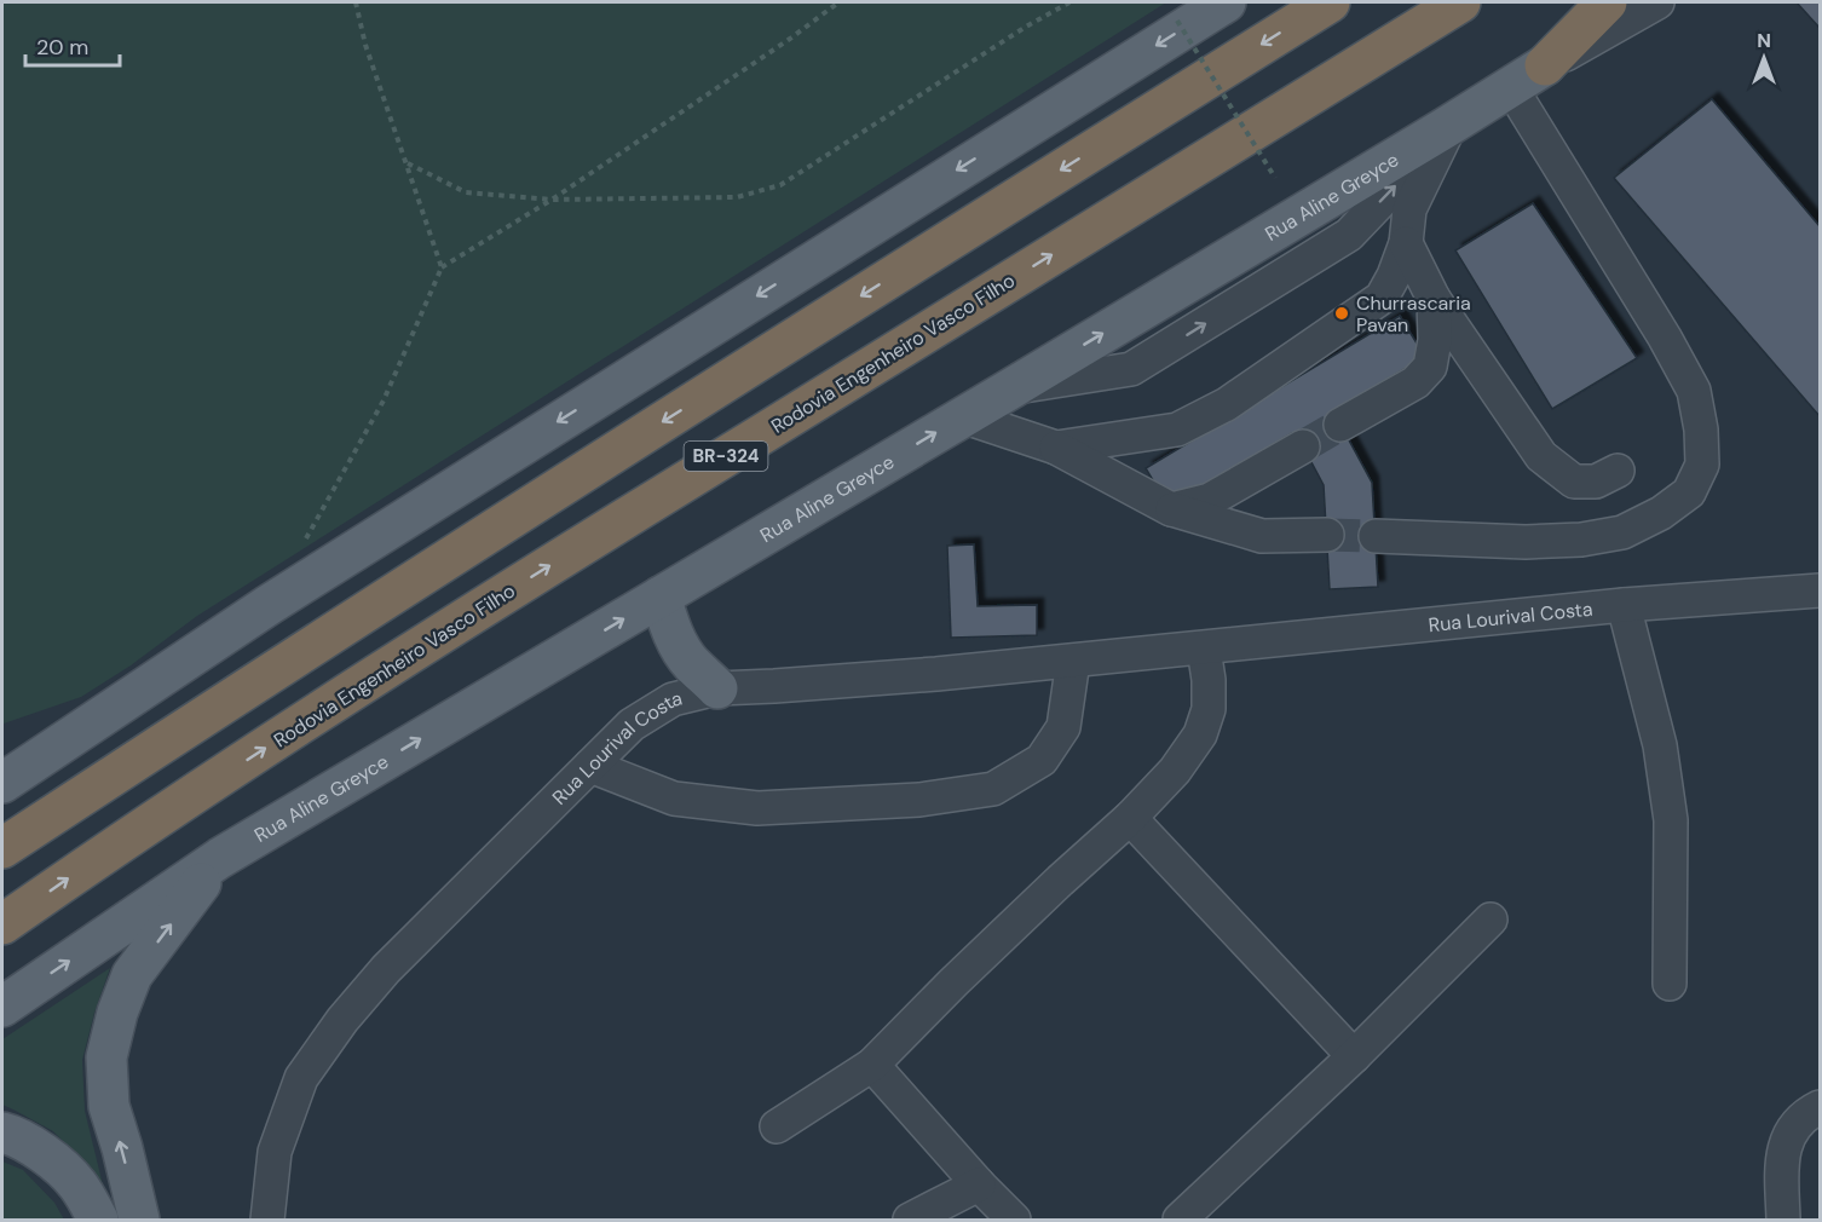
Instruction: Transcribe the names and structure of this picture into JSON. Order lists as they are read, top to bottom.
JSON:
{
  "streets": {
    "highway": ["Rodovia Engenheiro Vasco Filho", "BR-324"],
    "main road": ["Rua Aline Greyce"],
    "street": ["Rua Lourival Costa"]
  },
  "places": ["Churrascaria Pavan"],
  "scale_bar": "20 m",
  "north": "top"
}
